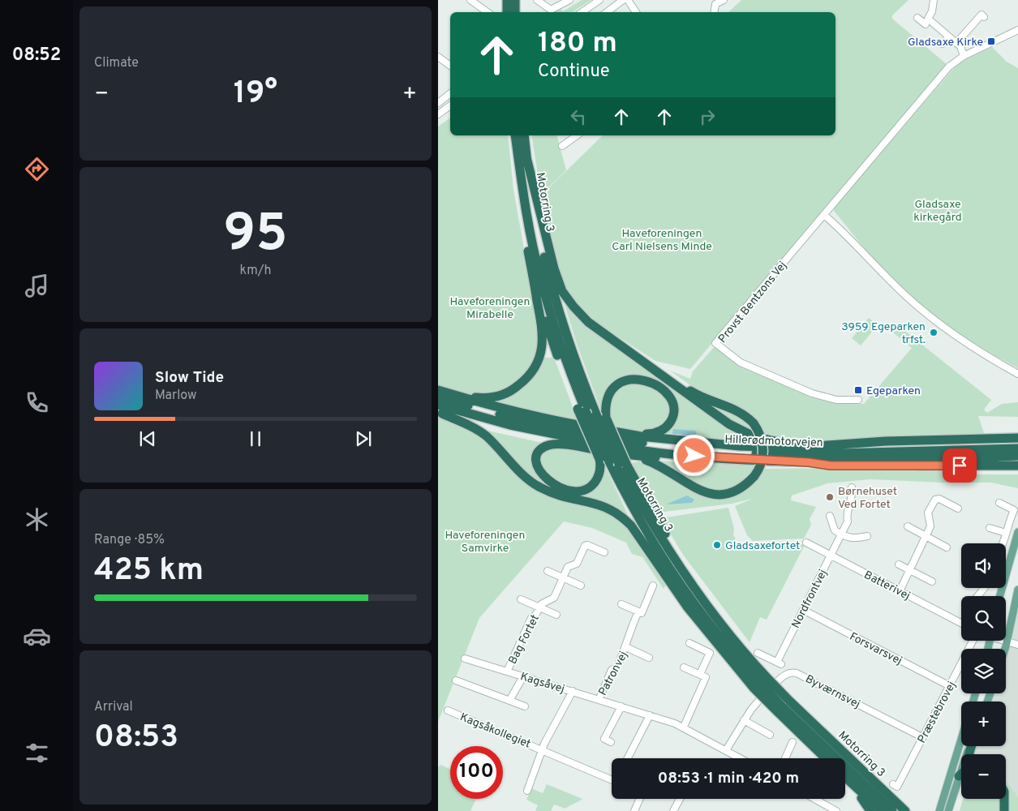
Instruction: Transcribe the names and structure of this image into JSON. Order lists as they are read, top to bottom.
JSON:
{
  "streets": {
    "highway": ["Motorring 3", "Hillerødmotorvejen"],
    "street": [
      "Provst Bentzons Vej",
      "Batterivej",
      "Nordfrontvej",
      "Bag Fortet",
      "Forsvarsvej",
      "Patronvej",
      "Kagsåvej",
      "Byværnsvej",
      "Præstebrovej",
      "Kagsåkollegiet"
    ]
  },
  "crossings": [
    ["Batterivej", "Nordfrontvej"],
    ["Nordfrontvej", "Forsvarsvej"],
    ["Bag Fortet", "Kagsåvej"],
    ["Forsvarsvej", "Præstebrovej"],
    ["Patronvej", "Kagsåvej"],
    ["Kagsåvej", "Byværnsvej"],
    ["Kagsåvej", "Kagsåkollegiet"],
    ["Byværnsvej", "Præstebrovej"]
  ],
  "parks": [
    "Gladsaxe kirkegård",
    "Haveforeningen Carl Nielsens Minde",
    "Haveforeningen Mirabelle",
    "Haveforeningen Samvirke"
  ],
  "places": {
    "transit": ["Gladsaxe Kirke", "Egeparken"],
    "other": ["3959 Egeparken trfst.", "Børnehuset Ved Fortet", "Gladsaxefortet"]
  },
  "page": {
    "tabs": "08:52",
    "tile": [
      "Climate",
      ["95", "km/h"],
      ["Range · 85%", "425 km"],
      ["Arrival", "08:53"]
    ],
    "turn": ["180 m", "Continue"],
    "heat": ["−", "19°", "+"],
    "song": ["Slow Tide", "Marlow"],
    "map_buttons": ["+", "−"],
    "limit": "100",
    "trip": "08:53 · 1 min · 420 m"
  }
}
